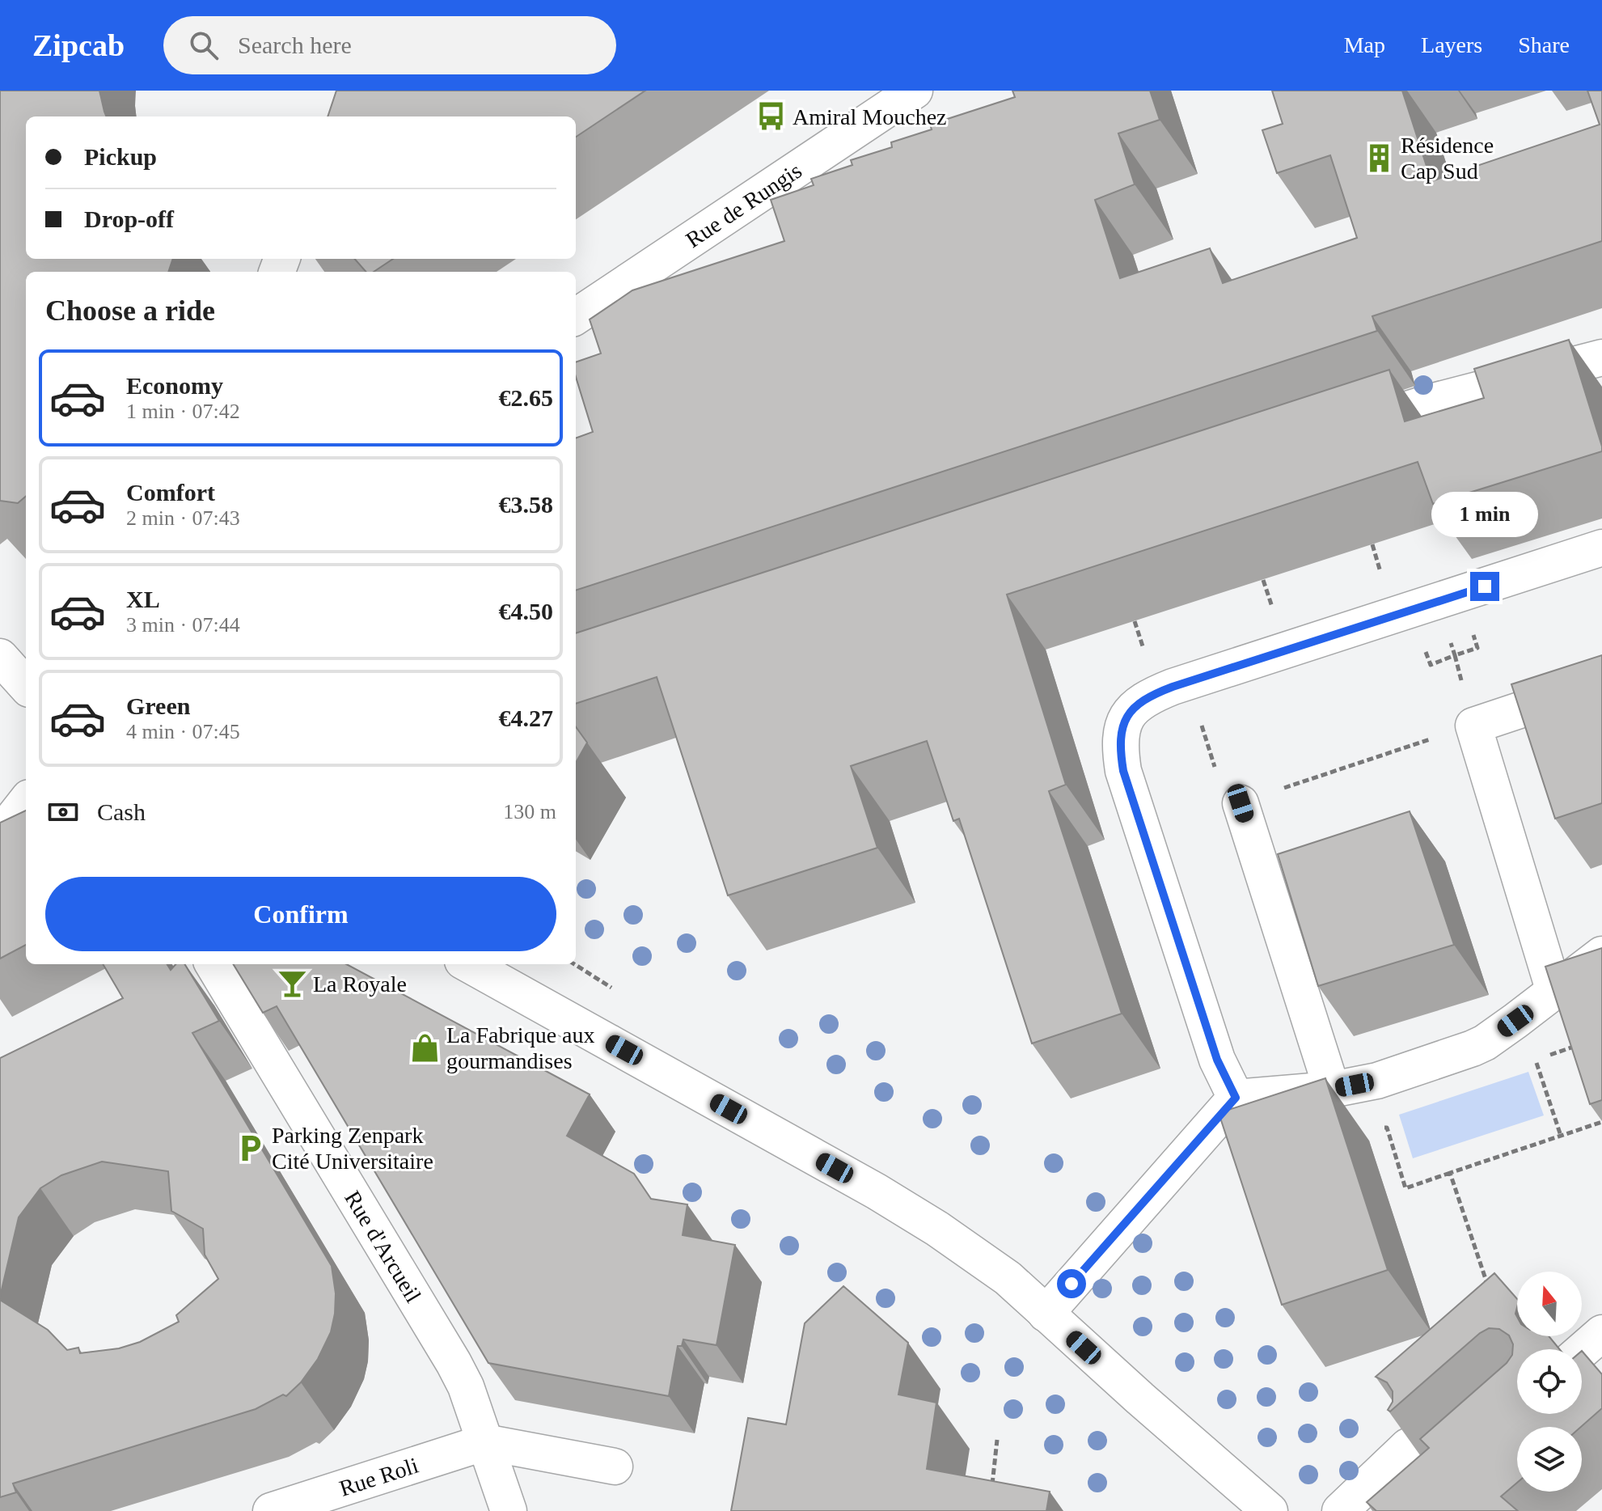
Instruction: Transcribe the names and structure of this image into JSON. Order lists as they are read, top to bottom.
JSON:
{
  "streets": {
    "street": ["Rue de Rungis", "Rue d'Arcueil", "Rue Roli"]
  },
  "crossings": [
    ["Rue d'Arcueil", "Rue Roli"]
  ],
  "places": {
    "bus stop": ["Amiral Mouchez"],
    "building": ["Résidence Cap Sud"],
    "bar": ["La Royale"],
    "shop": ["La Fabrique aux gourmandises"],
    "parking": ["Parking Zenpark Cité Universitaire"]
  },
  "north": "top",
  "page": {
    "header": "Zipcab",
    "search": "Search here",
    "nav": ["Map", "Layers", "Share"],
    "banner": ["Pickup", "Drop-off"],
    "heading": "Choose a ride",
    "list": [
      {
        "name": "Economy",
        "note": "1 min · 07:42",
        "value": "€2.65"
      },
      {
        "name": "Comfort",
        "note": "2 min · 07:43",
        "value": "€3.58"
      },
      {
        "name": "XL",
        "note": "3 min · 07:44",
        "value": "€4.50"
      },
      {
        "name": "Green",
        "note": "4 min · 07:45",
        "value": "€4.27"
      }
    ],
    "bubble": "1 min",
    "pay": ["Cash", "130 m"],
    "buttons": "Confirm"
  }
}
